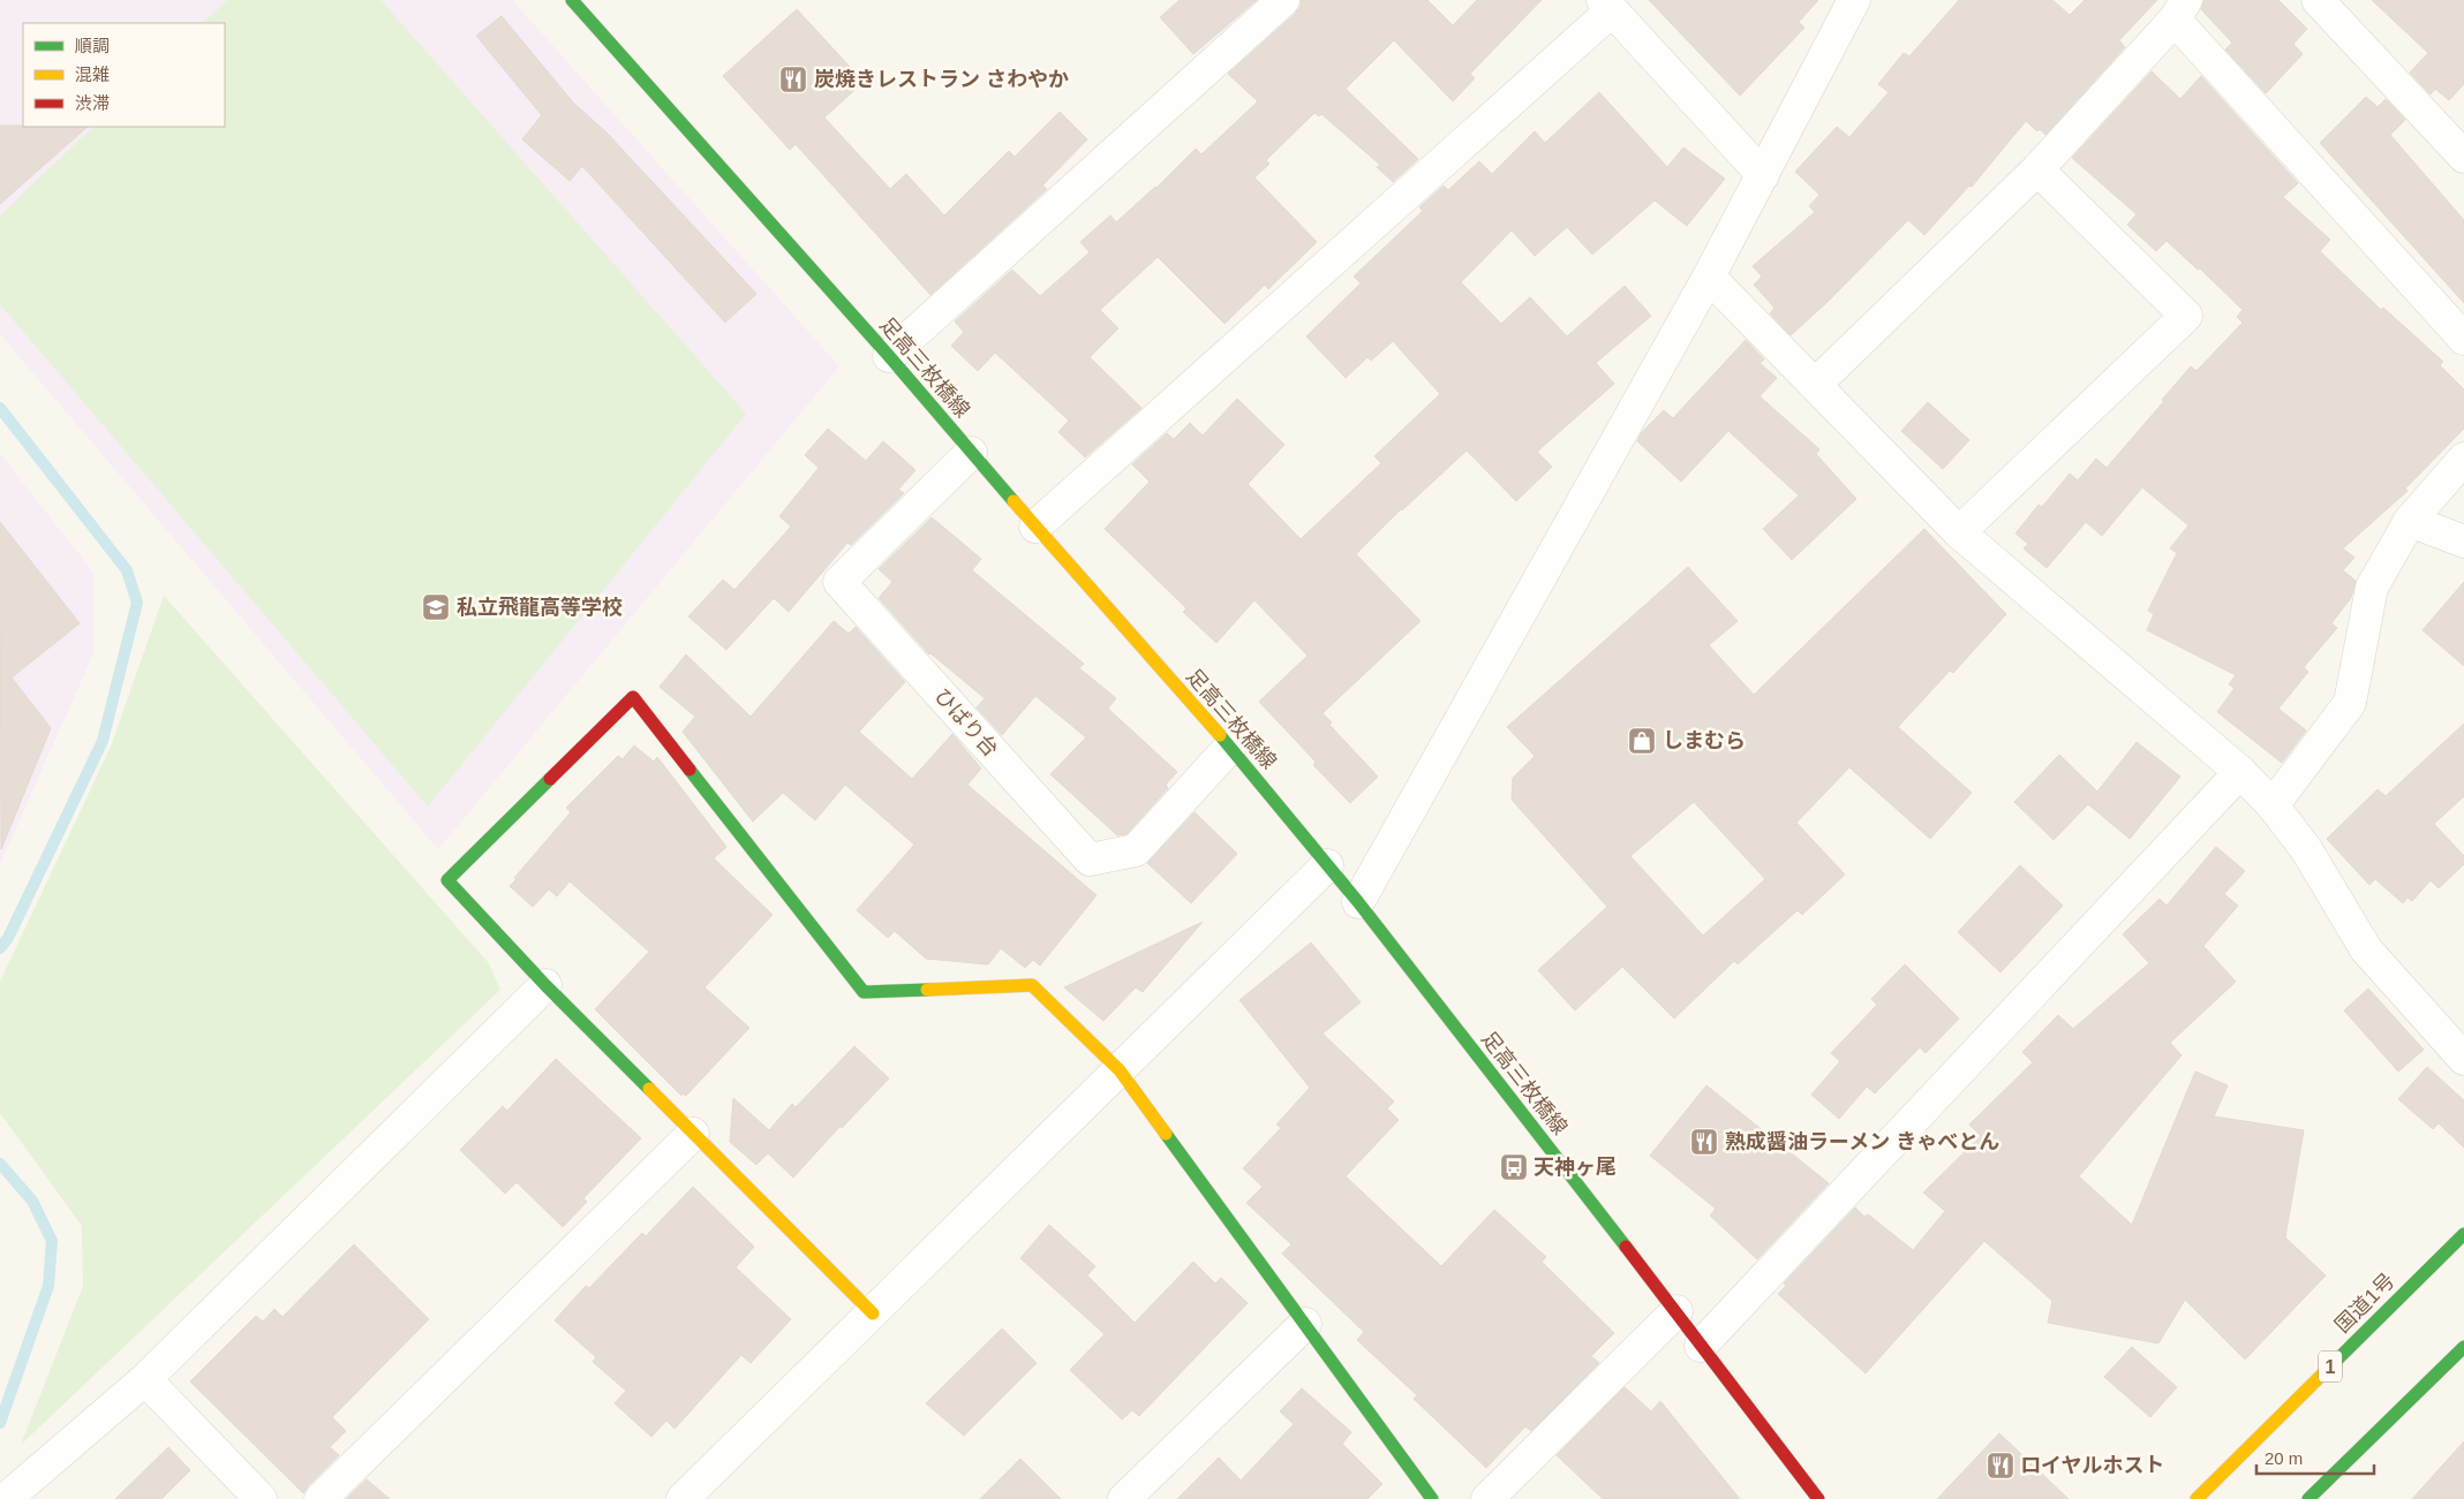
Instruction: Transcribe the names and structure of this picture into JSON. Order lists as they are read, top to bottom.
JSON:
{
  "streets": {
    "main road": ["足高三枚橋線", "国道1号", "1"],
    "street": ["ひばり台"]
  },
  "crossings": [
    ["足高三枚橋線", "ひばり台"]
  ],
  "places": {
    "restaurant": ["炭焼きレストラン さわやか", "熟成醤油ラーメン きゃべとん", "ロイヤルホスト"],
    "school or university": ["私立飛龍高等学校"],
    "shop": ["しまむら"],
    "bus stop": ["天神ヶ尾"]
  },
  "legend": ["順調", "混雑", "渋滞"],
  "scale_bar": "20 m"
}
